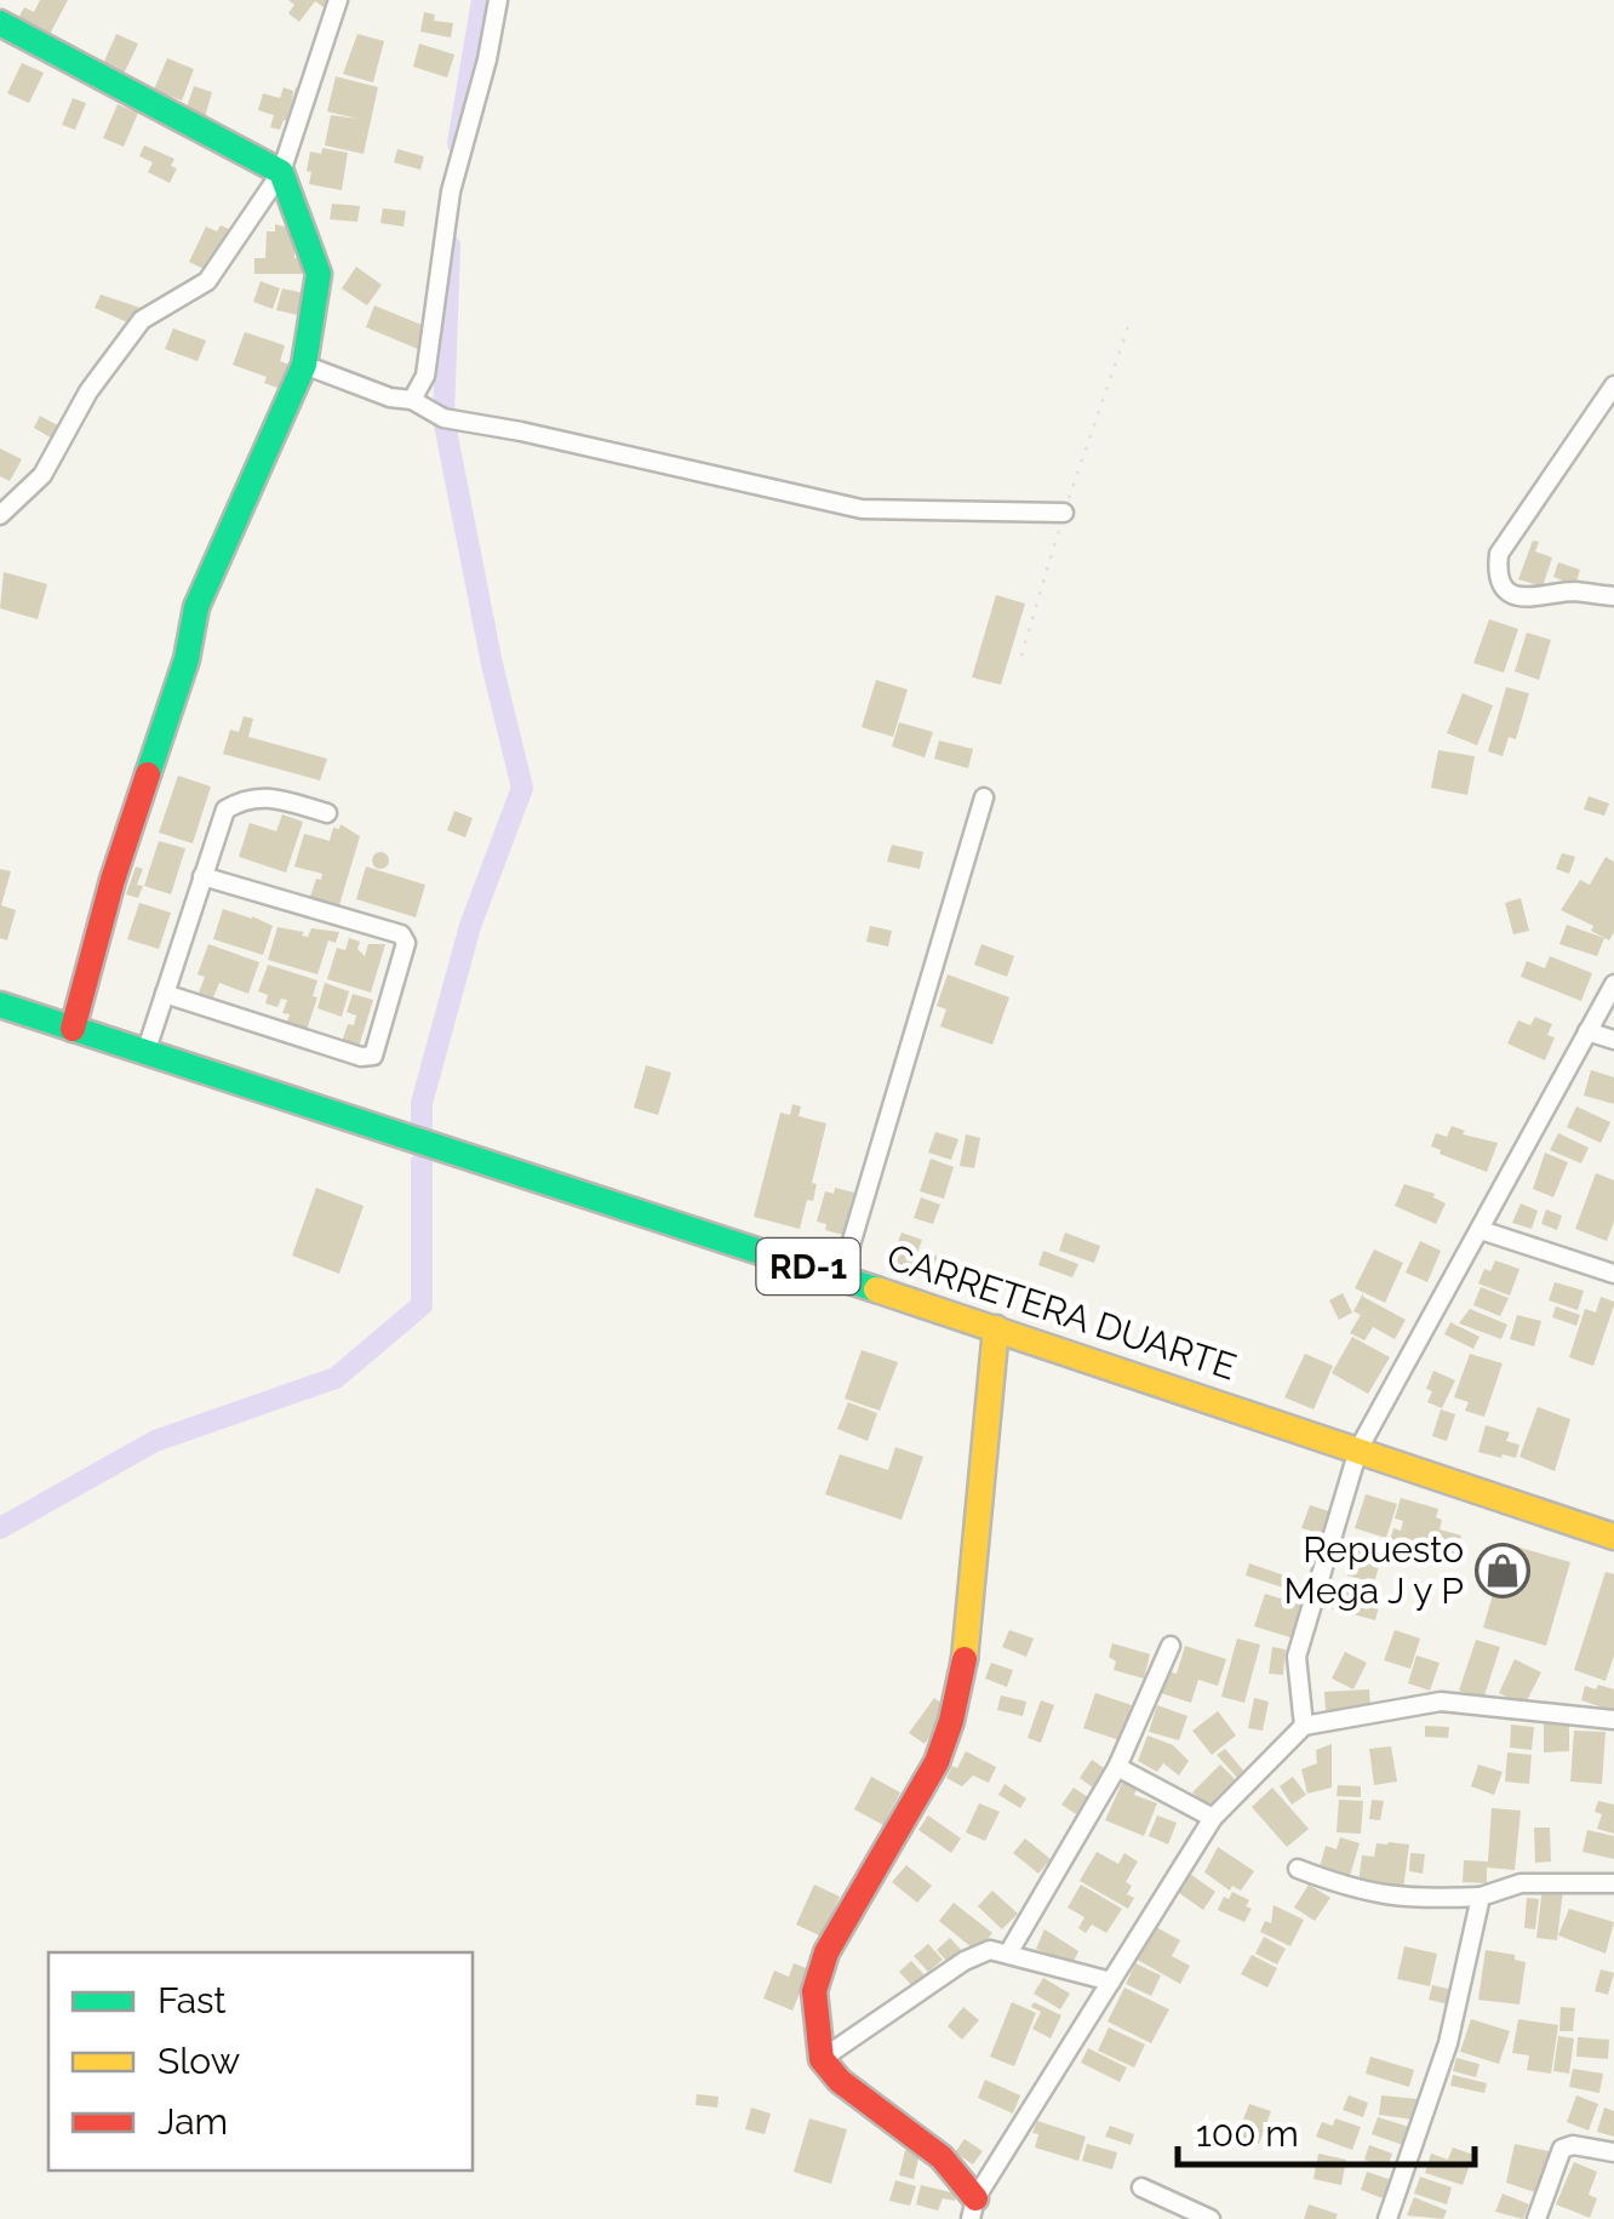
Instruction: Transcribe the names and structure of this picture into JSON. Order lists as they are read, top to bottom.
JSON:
{
  "streets": {
    "street": ["RD-1", "CARRETERA DUARTE"]
  },
  "places": {
    "shop": ["Repuesto Mega J y P"]
  },
  "legend": ["Fast", "Slow", "Jam"],
  "scale_bar": "100 m"
}
